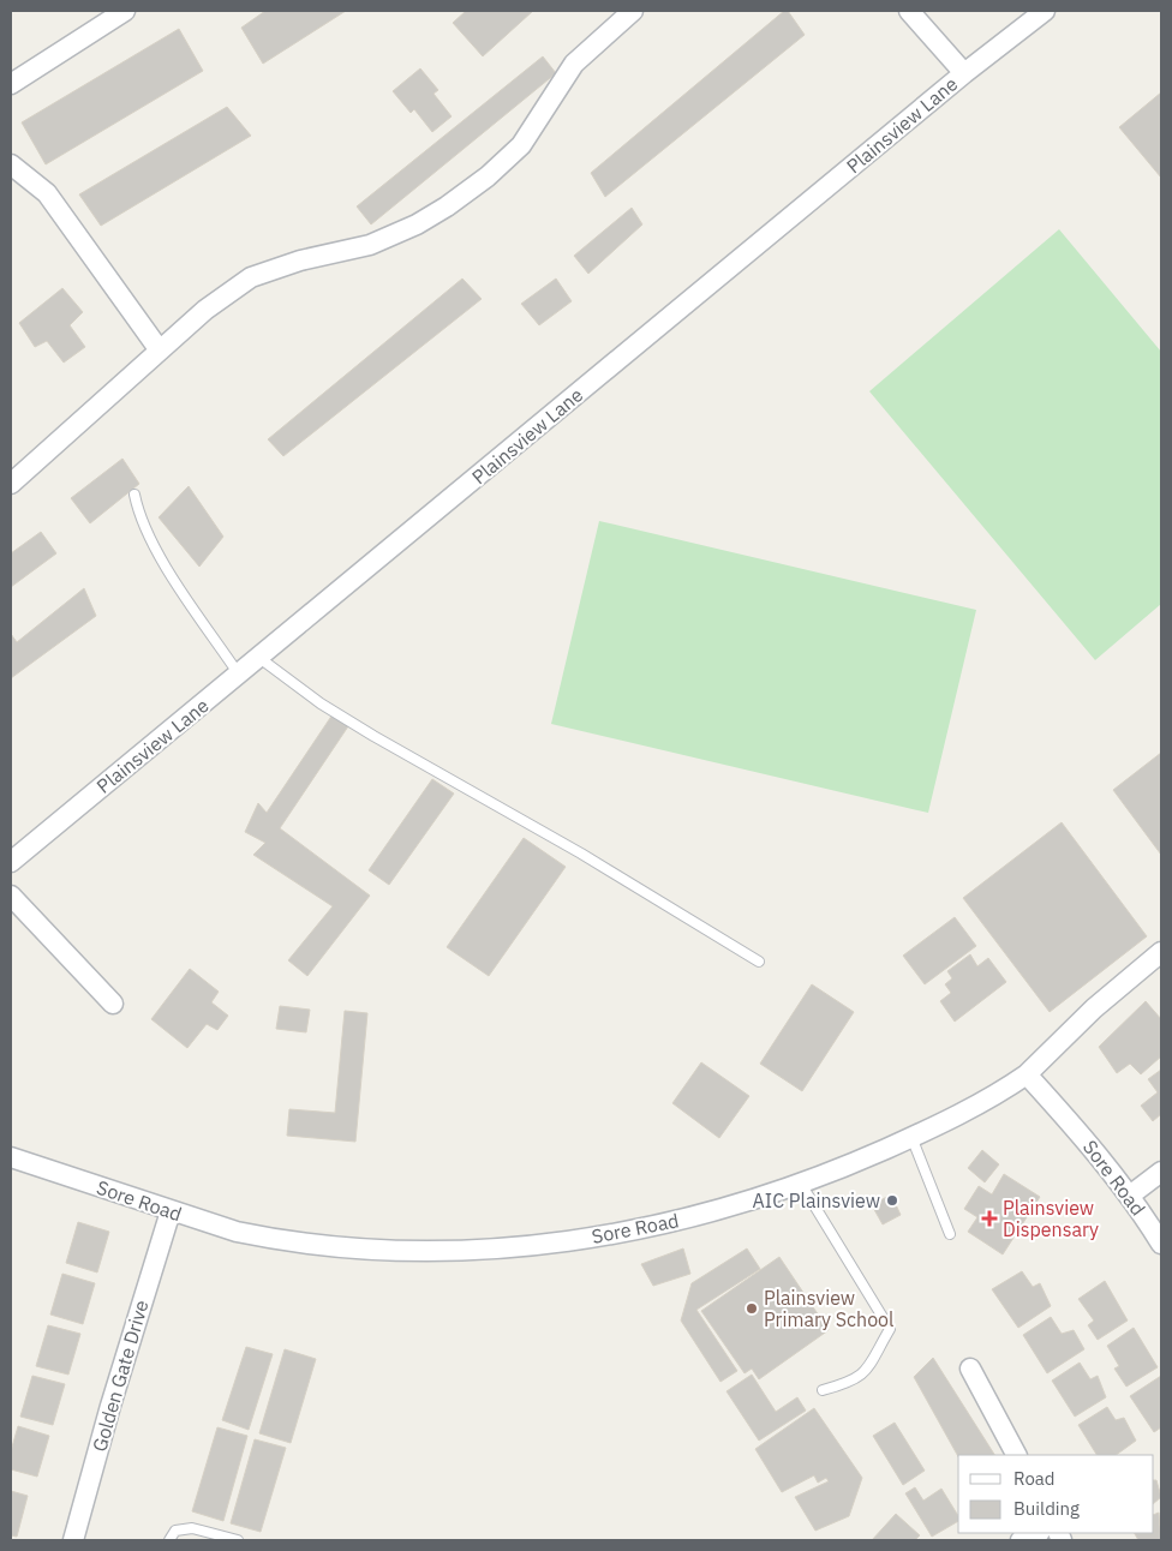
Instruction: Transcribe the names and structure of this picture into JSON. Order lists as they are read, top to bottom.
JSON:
{
  "streets": {
    "street": ["Plainsview Lane", "Sore Road", "Golden Gate Drive"]
  },
  "crossings": [
    ["Sore Road", "Golden Gate Drive"]
  ],
  "places": {
    "other": ["AIC Plainsview", "Plainsview Primary School"],
    "health": ["Plainsview Dispensary"]
  },
  "legend": ["Road", "Building"]
}
